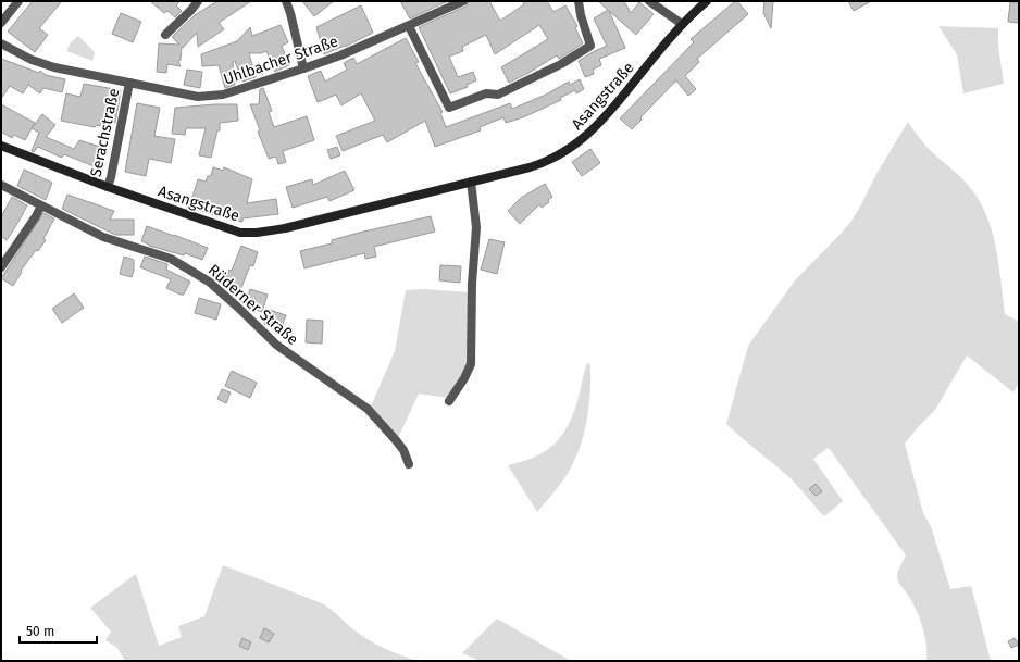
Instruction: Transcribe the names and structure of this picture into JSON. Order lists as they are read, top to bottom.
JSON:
{
  "streets": {
    "street": [
      "Uhlbacher Straße",
      "Asangstraße",
      "Serachstraße",
      "Rüderner Straße"
    ]
  },
  "crossings": [
    ["Uhlbacher Straße", "Serachstraße"],
    ["Asangstraße", "Serachstraße"]
  ],
  "scale_bar": "50 m"
}
